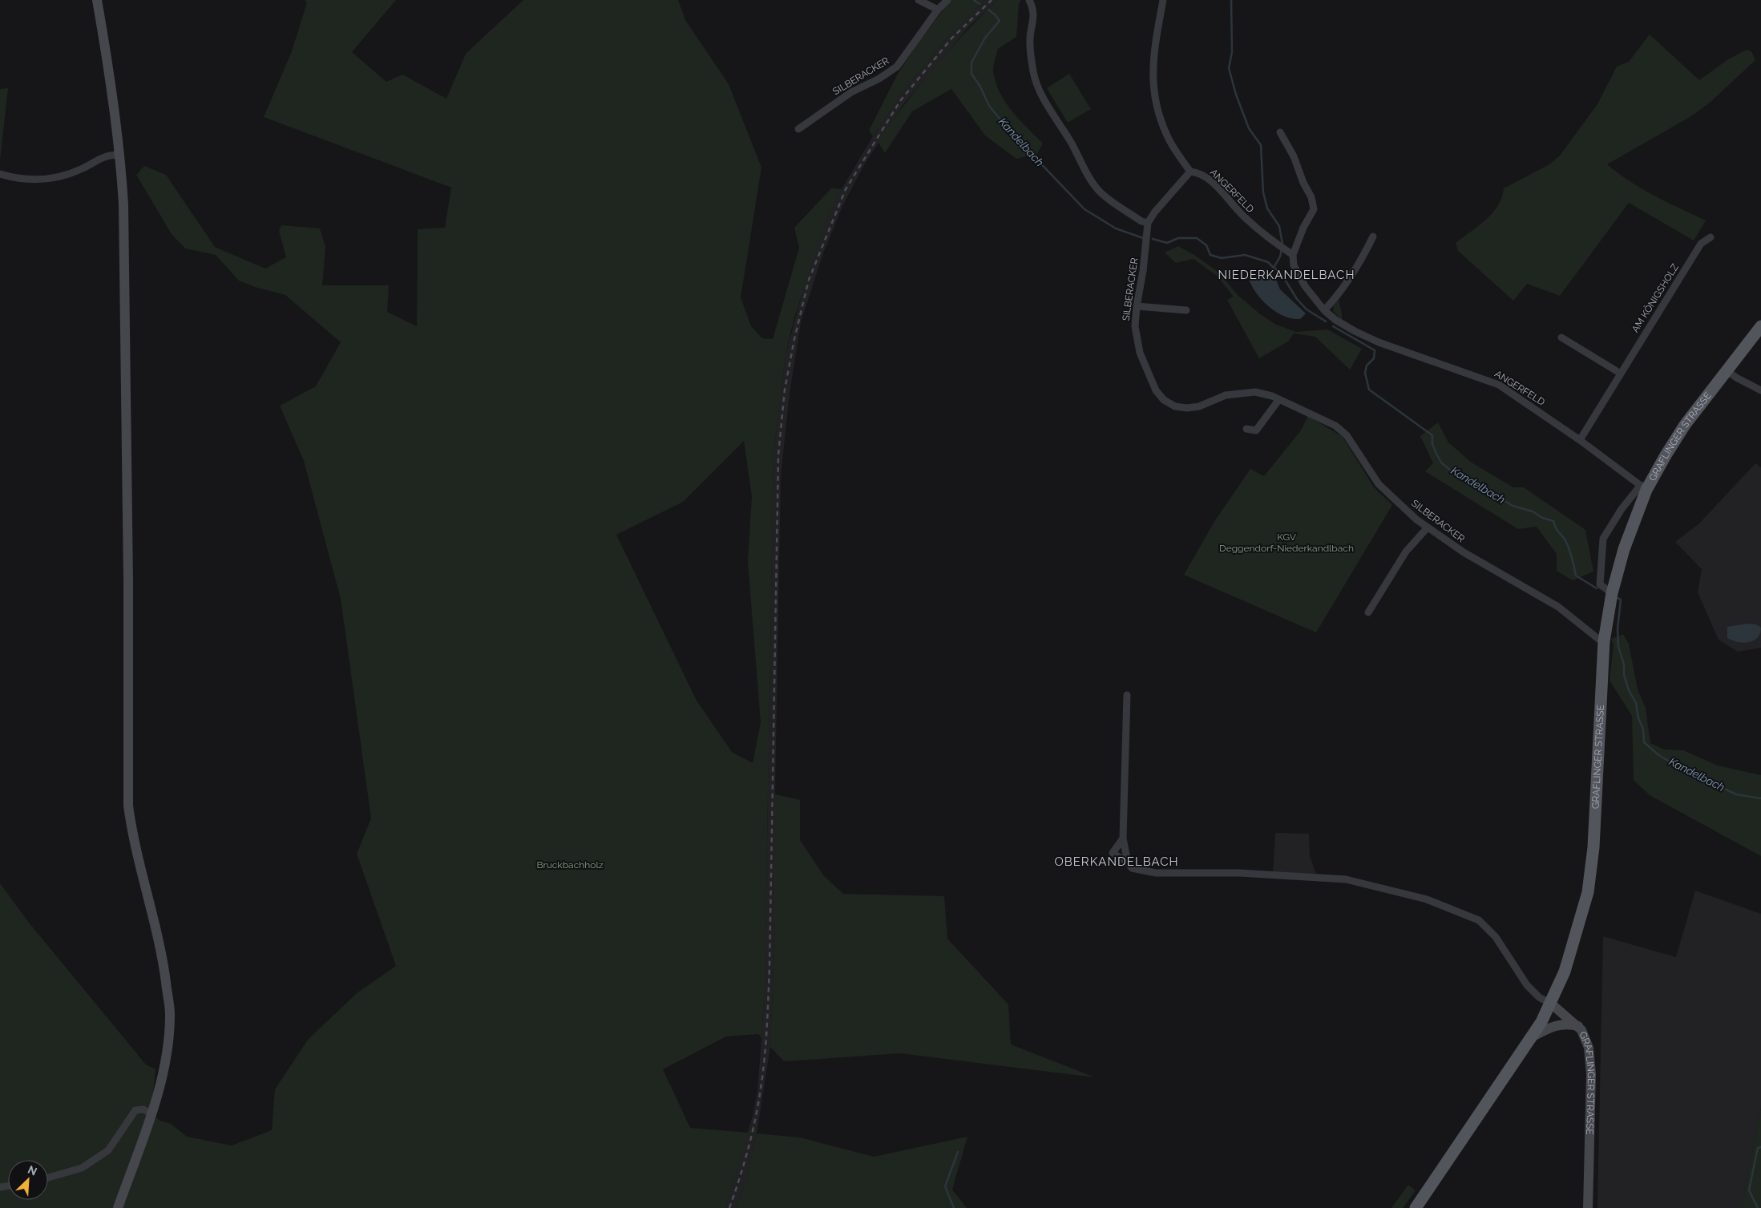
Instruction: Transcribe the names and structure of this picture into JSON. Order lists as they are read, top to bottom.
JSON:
{
  "streets": {
    "main road": ["GRAFLINGER STRASSE"],
    "street": ["SILBERACKER", "ANGERFELD", "AM KÖNIGSHOLZ"]
  },
  "crossings": [
    ["SILBERACKER", "ANGERFELD"],
    ["SILBERACKER", "GRAFLINGER STRASSE"],
    ["ANGERFELD", "AM KÖNIGSHOLZ"],
    ["ANGERFELD", "GRAFLINGER STRASSE"]
  ],
  "districts": ["NIEDERKANDELBACH", "OBERKANDELBACH"],
  "water": ["Kandelbach"],
  "parks": ["KGV Deggendorf-Niederkandlbach", "Bruckbachholz"],
  "north": "top right"
}
